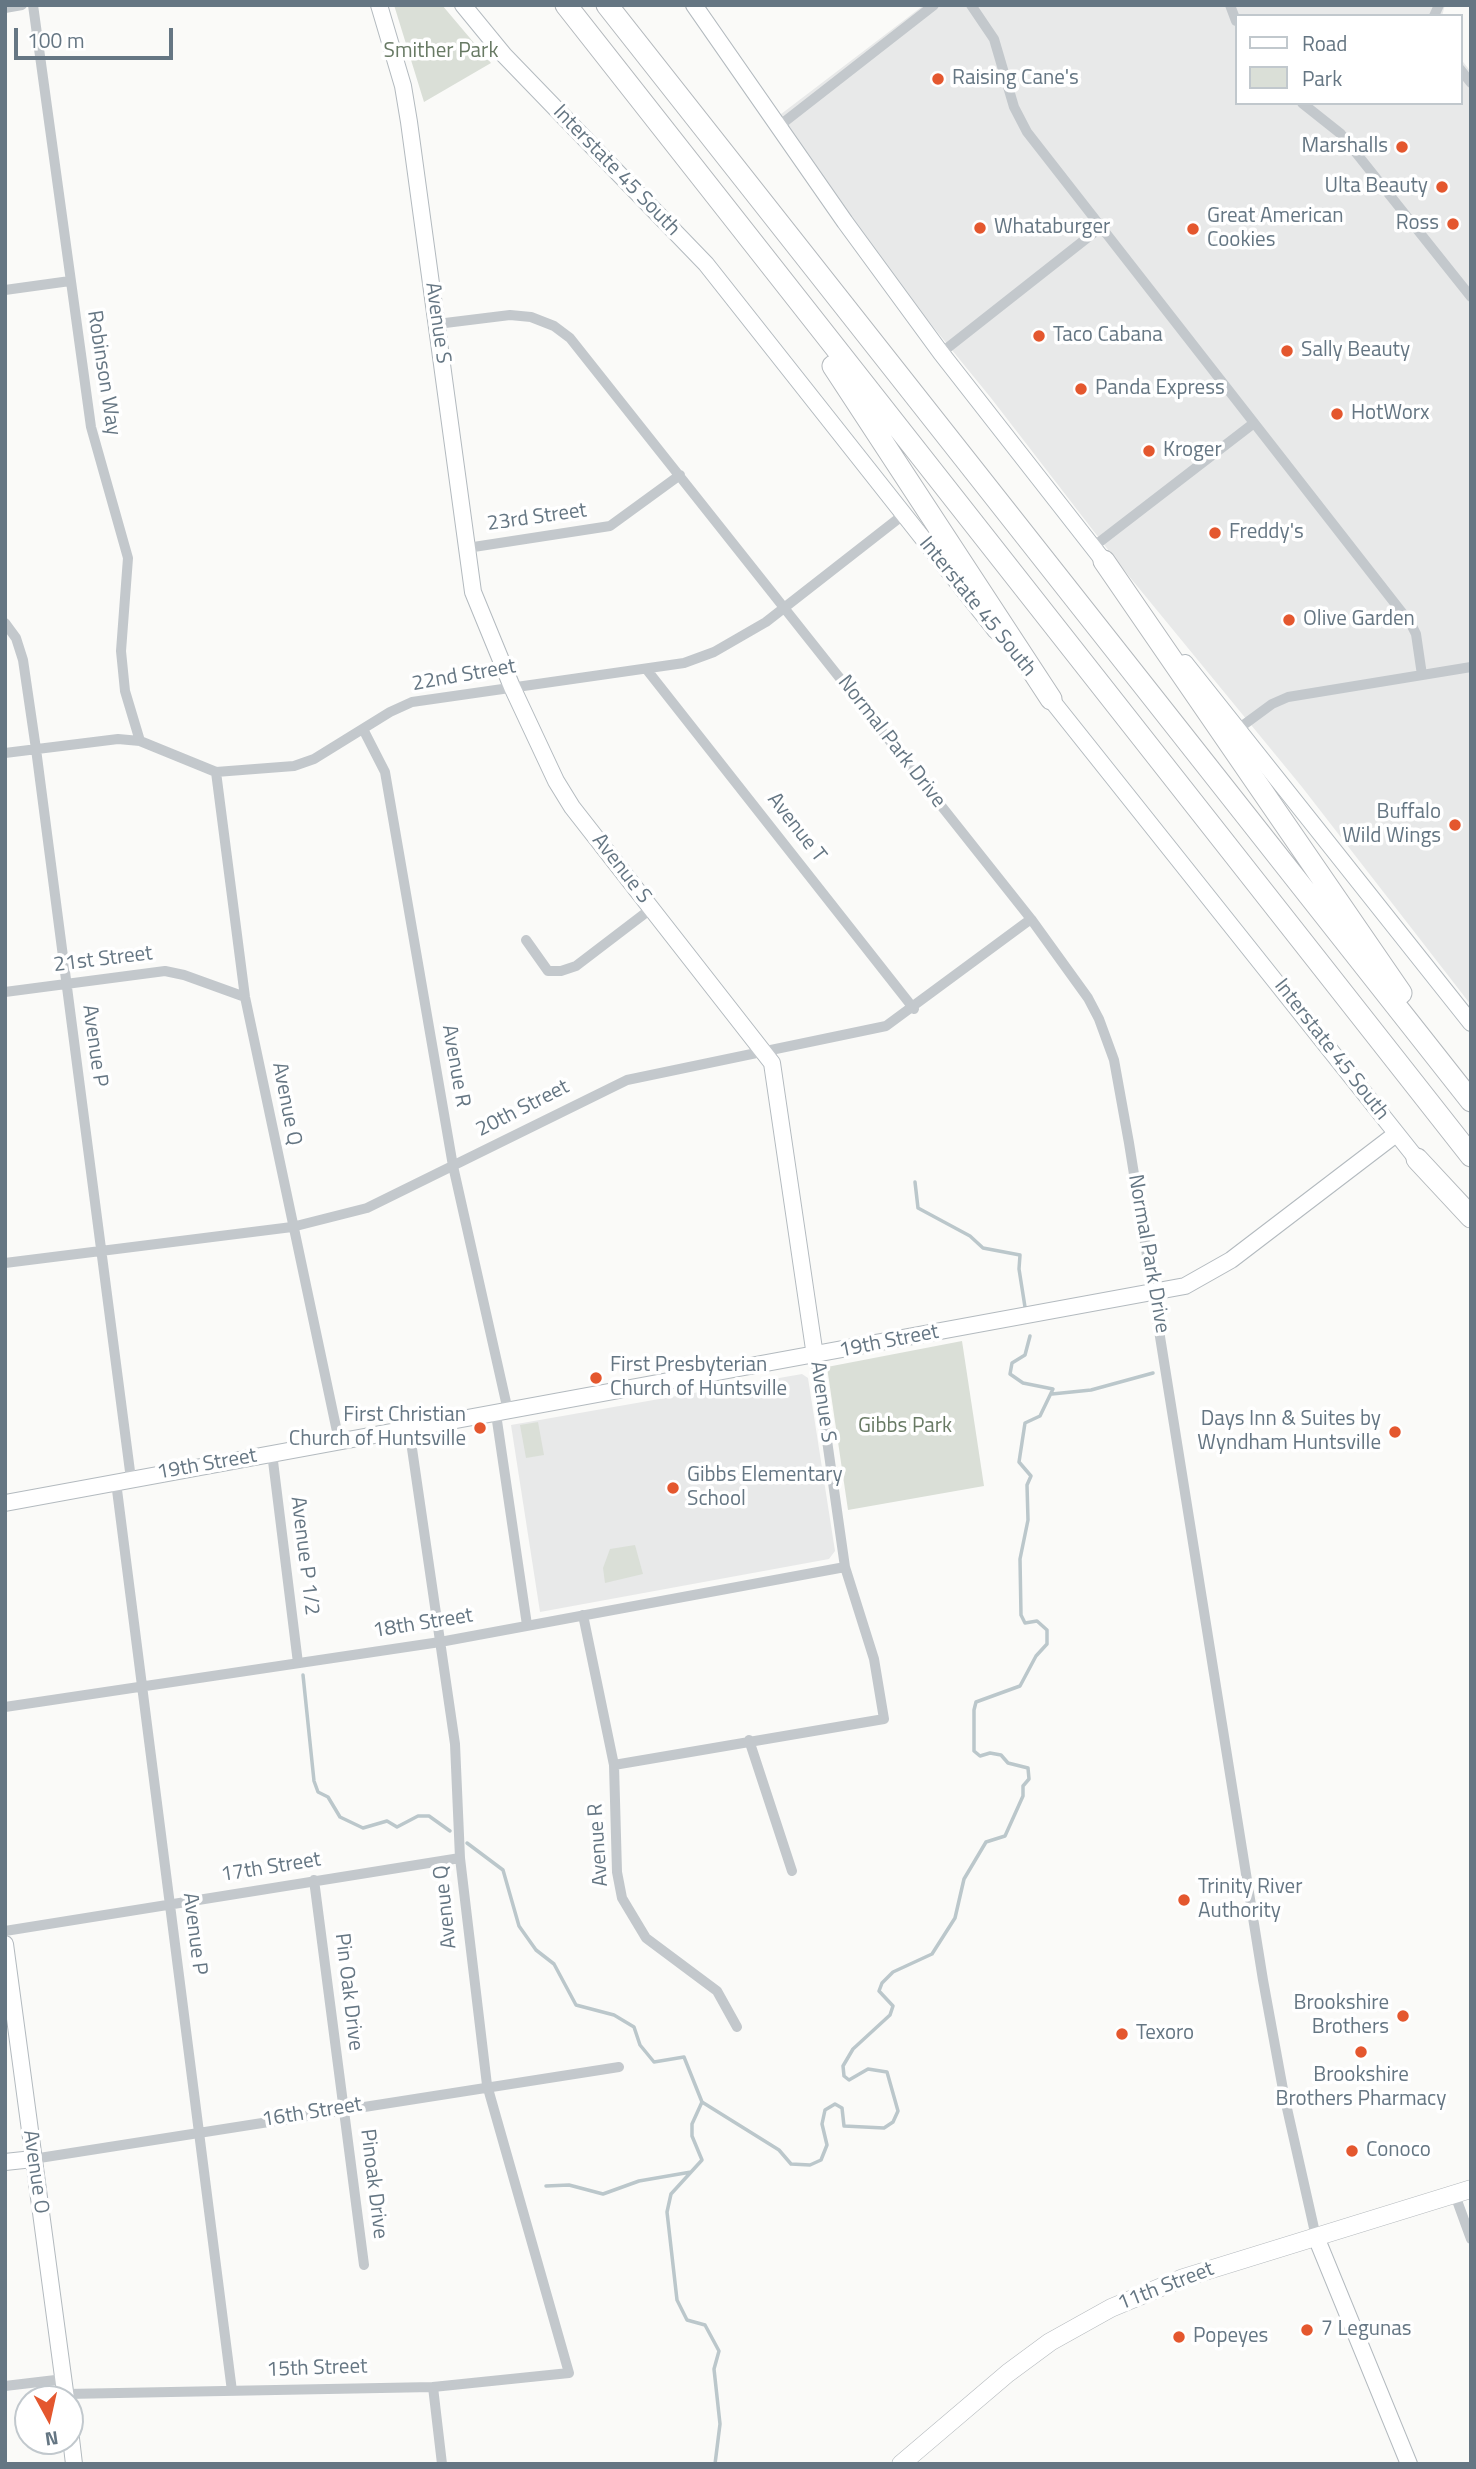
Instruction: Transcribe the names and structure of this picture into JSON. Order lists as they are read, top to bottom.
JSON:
{
  "streets": {
    "main road": ["11th Street"],
    "street": [
      "Interstate 45 South",
      "Avenue S",
      "Robinson Way",
      "23rd Street",
      "22nd Street",
      "Normal Park Drive",
      "Avenue T",
      "21st Street",
      "Avenue P",
      "Avenue R",
      "Avenue Q",
      "20th Street",
      "19th Street",
      "Avenue P 1/2",
      "18th Street",
      "17th Street",
      "Pin Oak Drive",
      "16th Street",
      "Avenue O",
      "Pinoak Drive",
      "15th Street"
    ]
  },
  "crossings": [
    ["Interstate 45 South", "22nd Street"],
    ["Interstate 45 South", "19th Street"],
    ["Avenue S", "23rd Street"],
    ["Avenue S", "22nd Street"],
    ["Avenue S", "Normal Park Drive"],
    ["Avenue S", "20th Street"],
    ["Avenue S", "19th Street"],
    ["Avenue S", "18th Street"],
    ["Robinson Way", "22nd Street"],
    ["23rd Street", "Normal Park Drive"],
    ["22nd Street", "Normal Park Drive"],
    ["22nd Street", "Avenue T"],
    ["22nd Street", "Avenue P"],
    ["22nd Street", "Avenue R"],
    ["22nd Street", "Avenue Q"],
    ["Normal Park Drive", "20th Street"],
    ["Normal Park Drive", "19th Street"],
    ["Normal Park Drive", "11th Street"],
    ["Avenue T", "20th Street"],
    ["21st Street", "Avenue P"],
    ["21st Street", "Avenue Q"],
    ["Avenue P", "20th Street"],
    ["Avenue P", "19th Street"],
    ["Avenue P", "18th Street"],
    ["Avenue P", "17th Street"],
    ["Avenue P", "16th Street"],
    ["Avenue P", "15th Street"],
    ["Avenue R", "20th Street"],
    ["Avenue R", "19th Street"],
    ["Avenue R", "18th Street"],
    ["Avenue Q", "20th Street"],
    ["Avenue Q", "19th Street"],
    ["Avenue Q", "18th Street"],
    ["Avenue Q", "17th Street"],
    ["Avenue Q", "16th Street"],
    ["Avenue Q", "15th Street"],
    ["19th Street", "Avenue P 1/2"],
    ["Avenue P 1/2", "18th Street"],
    ["17th Street", "Pin Oak Drive"],
    ["Pin Oak Drive", "16th Street"],
    ["Pin Oak Drive", "Pinoak Drive"],
    ["16th Street", "Avenue O"],
    ["16th Street", "Pinoak Drive"]
  ],
  "parks": ["Smither Park", "Gibbs Park"],
  "places": [
    "Raising Cane's",
    "Marshalls",
    "Ulta Beauty",
    "Ross",
    "Whataburger",
    "Great American Cookies",
    "Taco Cabana",
    "Sally Beauty",
    "Panda Express",
    "HotWorx",
    "Kroger",
    "Freddy's",
    "Olive Garden",
    "Buffalo Wild Wings",
    "First Presbyterian Church of Huntsville",
    "First Christian Church of Huntsville",
    "Days Inn & Suites by Wyndham Huntsville",
    "Gibbs Elementary School",
    "Trinity River Authority",
    "Brookshire Brothers",
    "Texoro",
    "Brookshire Brothers Pharmacy",
    "Conoco",
    "7 Legunas",
    "Popeyes"
  ],
  "legend": ["Road", "Park"],
  "scale_bar": "100 m",
  "north": "bottom"
}
